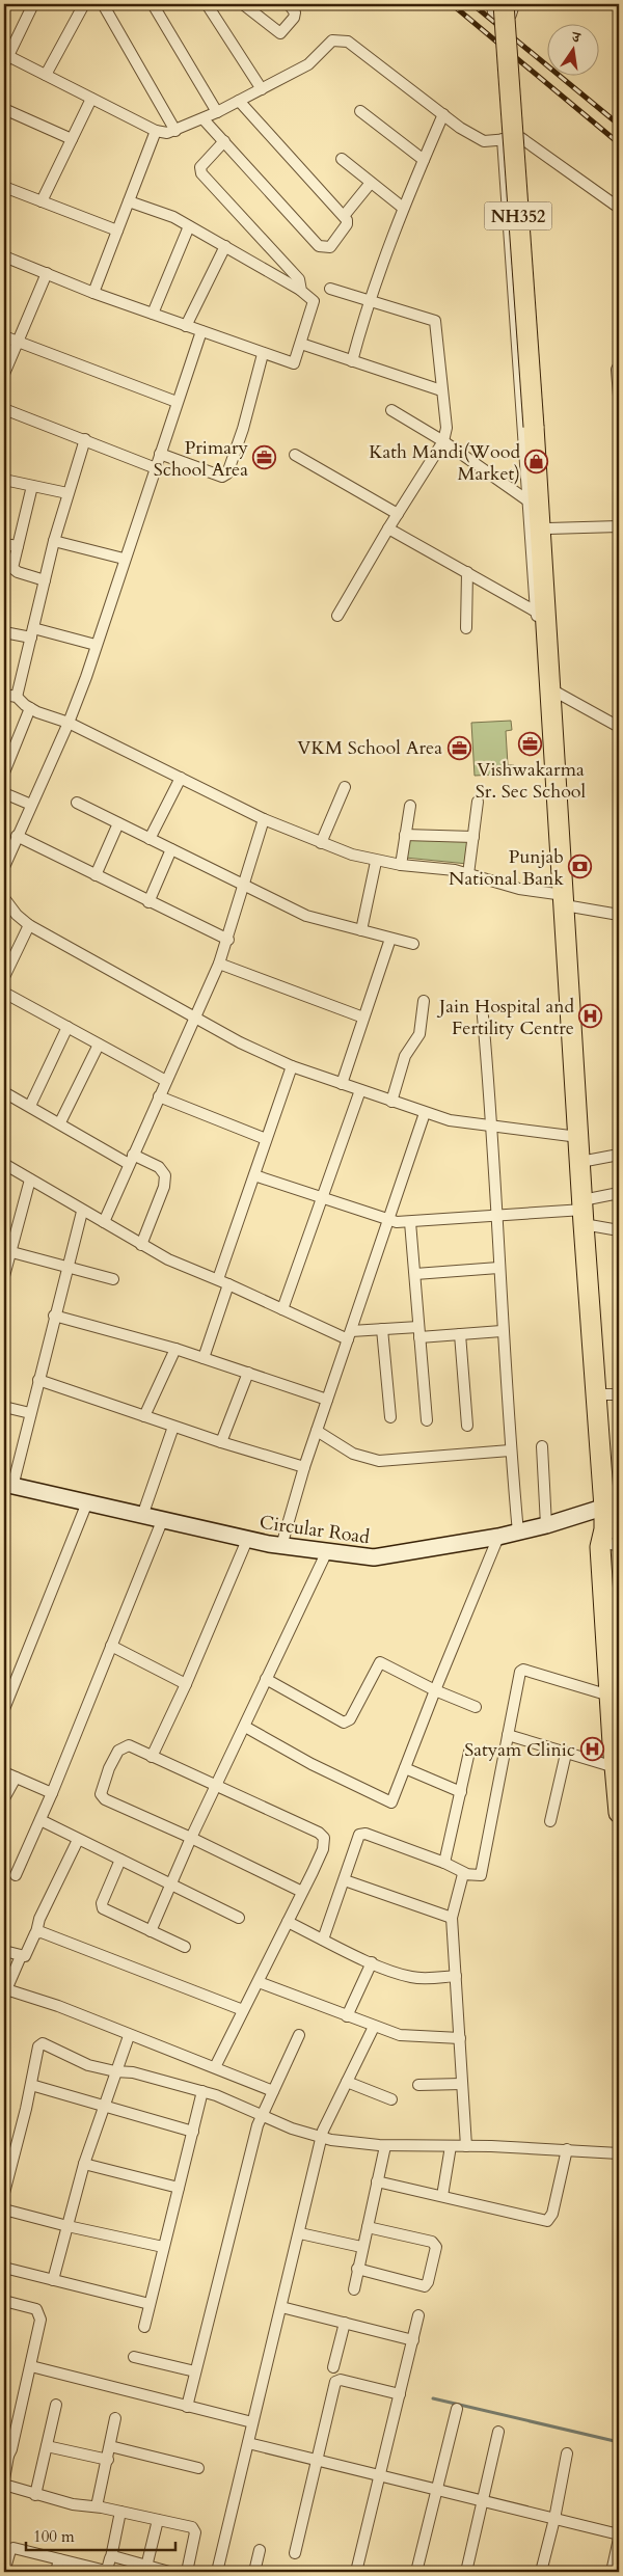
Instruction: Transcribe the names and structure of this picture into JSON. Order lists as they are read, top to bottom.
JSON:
{
  "streets": {
    "highway": ["NH352"],
    "main road": ["Circular Road"]
  },
  "crossings": [
    ["NH352", "Circular Road"]
  ],
  "places": {
    "office": ["Primary School Area", "Vishwakarma Sr. Sec School", "VKM School Area"],
    "shop": ["Kath Mandi(Wood Market)"],
    "bank": ["Punjab National Bank"],
    "hospital": ["Jain Hospital and Fertility Centre", "Satyam Clinic"]
  },
  "scale_bar": "100 m",
  "north": "top"
}
